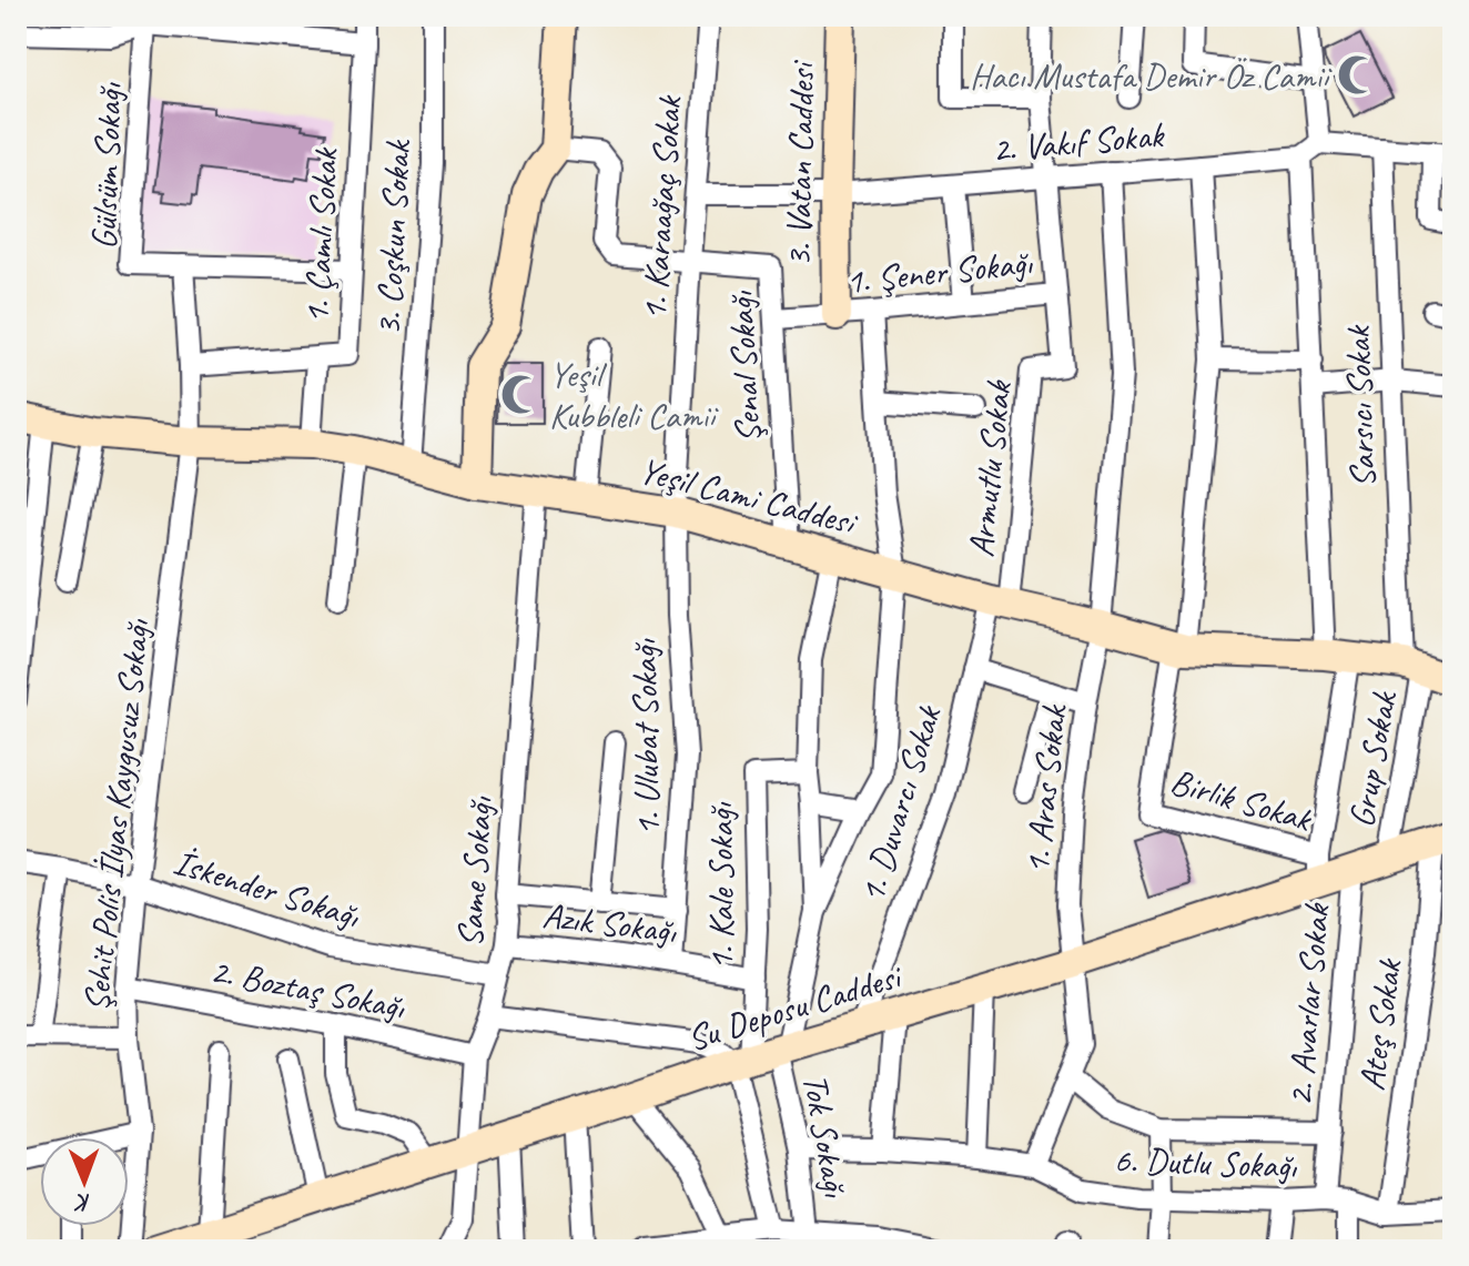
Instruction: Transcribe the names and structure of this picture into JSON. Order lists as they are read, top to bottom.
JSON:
{
  "streets": {
    "main road": ["3. Vatan Caddesi", "Yeşil Cami Caddesi", "Su Deposu Caddesi"],
    "street": [
      "2. Vakıf Sokak",
      "Gülsüm Sokağı",
      "1. Karaağaç Sokak",
      "1. Çamlı Sokak",
      "3. Coşkun Sokak",
      "1. Şener Sokağı",
      "Şenal Sokağı",
      "Sarsıcı Sokak",
      "Armutlu Sokak",
      "1. Ulubat Sokağı",
      "Grup Sokak",
      "1. Aras Sokak",
      "Birlik Sokak",
      "1. Duvarcı Sokak",
      "Şehit Polis İlyas Kaygusuz Sokağı",
      "Same Sokağı",
      "1. Kale Sokağı",
      "İskender Sokağı",
      "Azık Sokağı",
      "2. Boztaş Sokağı",
      "2. Avarlar Sokak",
      "Ateş Sokak",
      "Tok Sokağı",
      "6. Dutlu Sokağı"
    ]
  },
  "crossings": [
    ["2. Vakıf Sokak", "3. Vatan Caddesi"],
    ["2. Vakıf Sokak", "1. Karaağaç Sokak"],
    ["2. Vakıf Sokak", "1. Aras Sokak"],
    ["3. Vatan Caddesi", "1. Şener Sokağı"],
    ["Gülsüm Sokağı", "Şehit Polis İlyas Kaygusuz Sokağı"],
    ["1. Karaağaç Sokak", "Şenal Sokağı"],
    ["1. Karaağaç Sokak", "Yeşil Cami Caddesi"],
    ["1. Karaağaç Sokak", "1. Ulubat Sokağı"],
    ["1. Çamlı Sokak", "Şehit Polis İlyas Kaygusuz Sokağı"],
    ["3. Coşkun Sokak", "Yeşil Cami Caddesi"],
    ["1. Şener Sokağı", "Şenal Sokağı"],
    ["1. Şener Sokağı", "Armutlu Sokak"],
    ["Şenal Sokağı", "Yeşil Cami Caddesi"],
    ["Sarsıcı Sokak", "Yeşil Cami Caddesi"],
    ["Sarsıcı Sokak", "Grup Sokak"],
    ["Armutlu Sokak", "Yeşil Cami Caddesi"],
    ["Armutlu Sokak", "1. Duvarcı Sokak"],
    ["Yeşil Cami Caddesi", "1. Ulubat Sokağı"],
    ["Yeşil Cami Caddesi", "Grup Sokak"],
    ["Yeşil Cami Caddesi", "1. Aras Sokak"],
    ["Yeşil Cami Caddesi", "Birlik Sokak"],
    ["Yeşil Cami Caddesi", "1. Duvarcı Sokak"],
    ["Yeşil Cami Caddesi", "Şehit Polis İlyas Kaygusuz Sokağı"],
    ["Yeşil Cami Caddesi", "Same Sokağı"],
    ["1. Ulubat Sokağı", "Azık Sokağı"],
    ["Grup Sokak", "Su Deposu Caddesi"],
    ["1. Aras Sokak", "Su Deposu Caddesi"],
    ["1. Aras Sokak", "6. Dutlu Sokağı"],
    ["Birlik Sokak", "Su Deposu Caddesi"],
    ["1. Duvarcı Sokak", "Su Deposu Caddesi"],
    ["Şehit Polis İlyas Kaygusuz Sokağı", "İskender Sokağı"],
    ["Şehit Polis İlyas Kaygusuz Sokağı", "2. Boztaş Sokağı"],
    ["Same Sokağı", "İskender Sokağı"],
    ["Same Sokağı", "Azık Sokağı"],
    ["Same Sokağı", "2. Boztaş Sokağı"],
    ["Same Sokağı", "Su Deposu Caddesi"],
    ["1. Kale Sokağı", "Azık Sokağı"],
    ["1. Kale Sokağı", "Su Deposu Caddesi"],
    ["1. Kale Sokağı", "Tok Sokağı"],
    ["2. Avarlar Sokak", "Su Deposu Caddesi"],
    ["2. Avarlar Sokak", "6. Dutlu Sokağı"],
    ["Su Deposu Caddesi", "Ateş Sokak"],
    ["Su Deposu Caddesi", "Tok Sokağı"],
    ["Ateş Sokak", "6. Dutlu Sokağı"],
    ["Tok Sokağı", "6. Dutlu Sokağı"]
  ],
  "places": {
    "mosque": ["Hacı Mustafa Demir Öz Camii", "Yeşil Kubbleli Camii"]
  },
  "north": "bottom"
}
